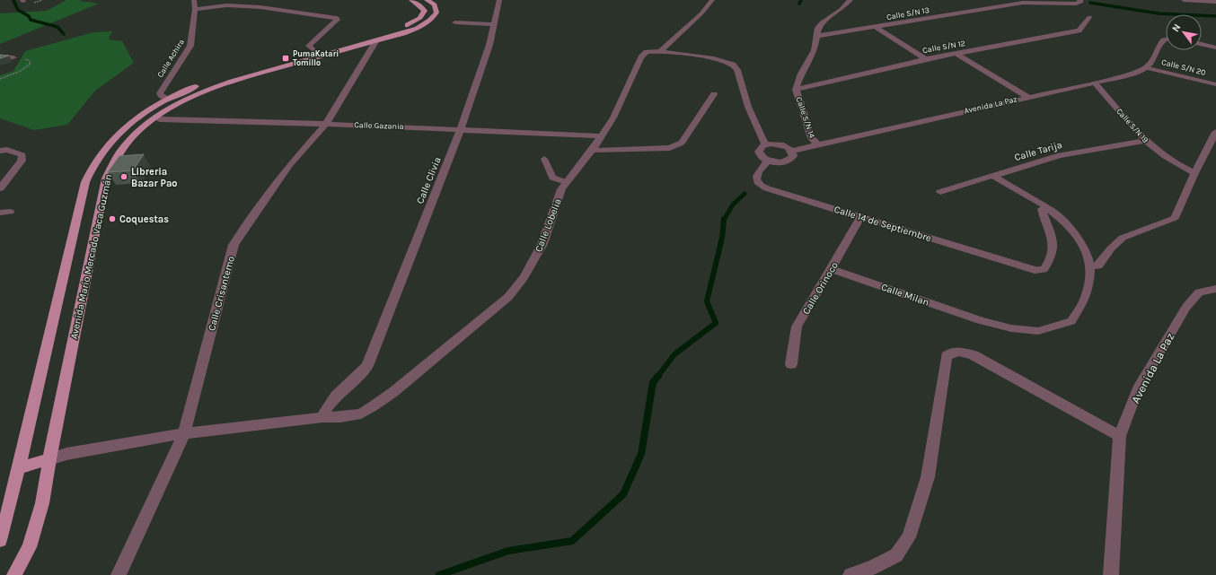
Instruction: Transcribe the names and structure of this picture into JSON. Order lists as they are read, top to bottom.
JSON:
{
  "streets": {
    "main road": ["Avenida Mario Mercado Vaca Guzmán"],
    "street": [
      "Calle S/N 13",
      "Calle S/N 12",
      "Calle Achira",
      "Avenida La Paz",
      "Calle S/N 14",
      "Calle Gazania",
      "Calle S/N 19",
      "Calle Tarija",
      "Calle Clivia",
      "Calle 14 de Septiembre",
      "Calle Lobelia",
      "Calle Orinoco",
      "Calle Crisantemo",
      "Calle Milan"
    ],
    "lane": ["Calle S/N 20"]
  },
  "crossings": [
    ["Calle S/N 12", "Calle S/N 14"],
    ["Calle Achira", "Avenida Mario Mercado Vaca Guzmán"],
    ["Calle S/N 20", "Avenida La Paz"],
    ["Avenida La Paz", "Calle S/N 14"],
    ["Avenida La Paz", "Calle S/N 19"],
    ["Calle Gazania", "Calle Clivia"],
    ["Calle Gazania", "Calle Lobelia"],
    ["Calle Gazania", "Avenida Mario Mercado Vaca Guzmán"],
    ["Calle Gazania", "Calle Crisantemo"],
    ["Calle S/N 19", "Calle Tarija"],
    ["Calle Clivia", "Calle Lobelia"],
    ["Calle 14 de Septiembre", "Calle Orinoco"],
    ["Calle Lobelia", "Avenida Mario Mercado Vaca Guzmán"],
    ["Calle Lobelia", "Calle Crisantemo"],
    ["Avenida Mario Mercado Vaca Guzmán", "Calle Crisantemo"],
    ["Calle Orinoco", "Calle Milan"]
  ],
  "places": {
    "transit": ["PumaKatari Tomillo"],
    "other": ["Libreria Bazar Pao", "Coquestas"]
  },
  "north": "top left"
}
